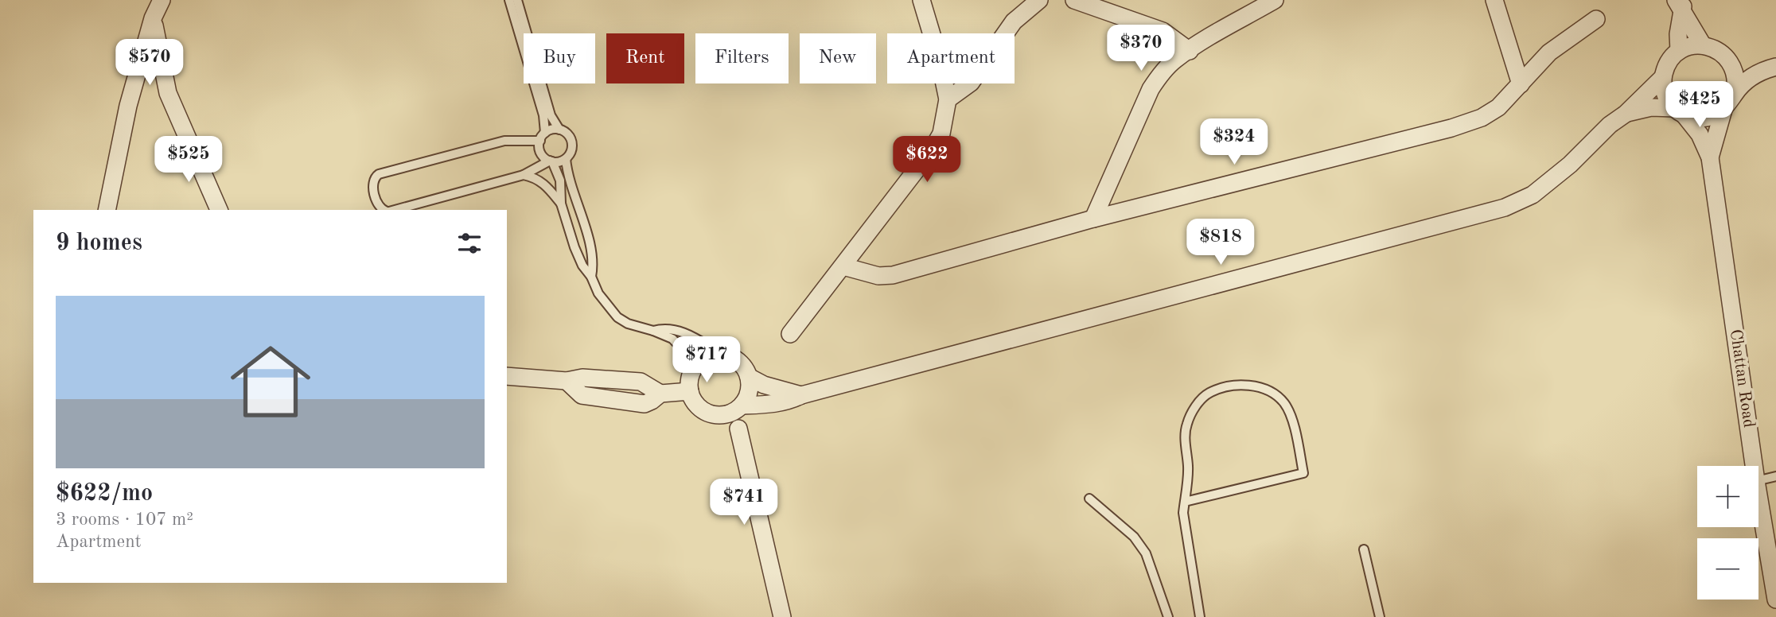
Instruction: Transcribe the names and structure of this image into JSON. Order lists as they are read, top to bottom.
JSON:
{
  "streets": {
    "street": ["Chattan Road"]
  },
  "page": {
    "price": [
      "$370",
      "$570",
      "$425",
      "$324",
      "$525",
      "$622",
      "$818",
      "$717",
      "$741"
    ],
    "chip": [
      "Buy",
      "Rent",
      "Filters",
      "New",
      "Apartment"
    ],
    "heading": "9 homes",
    "list": [
      {
        "name": "$622/mo",
        "note": "3 rooms · 107 m² · Apartment"
      }
    ],
    "map_buttons": ["+", "−"]
  }
}
